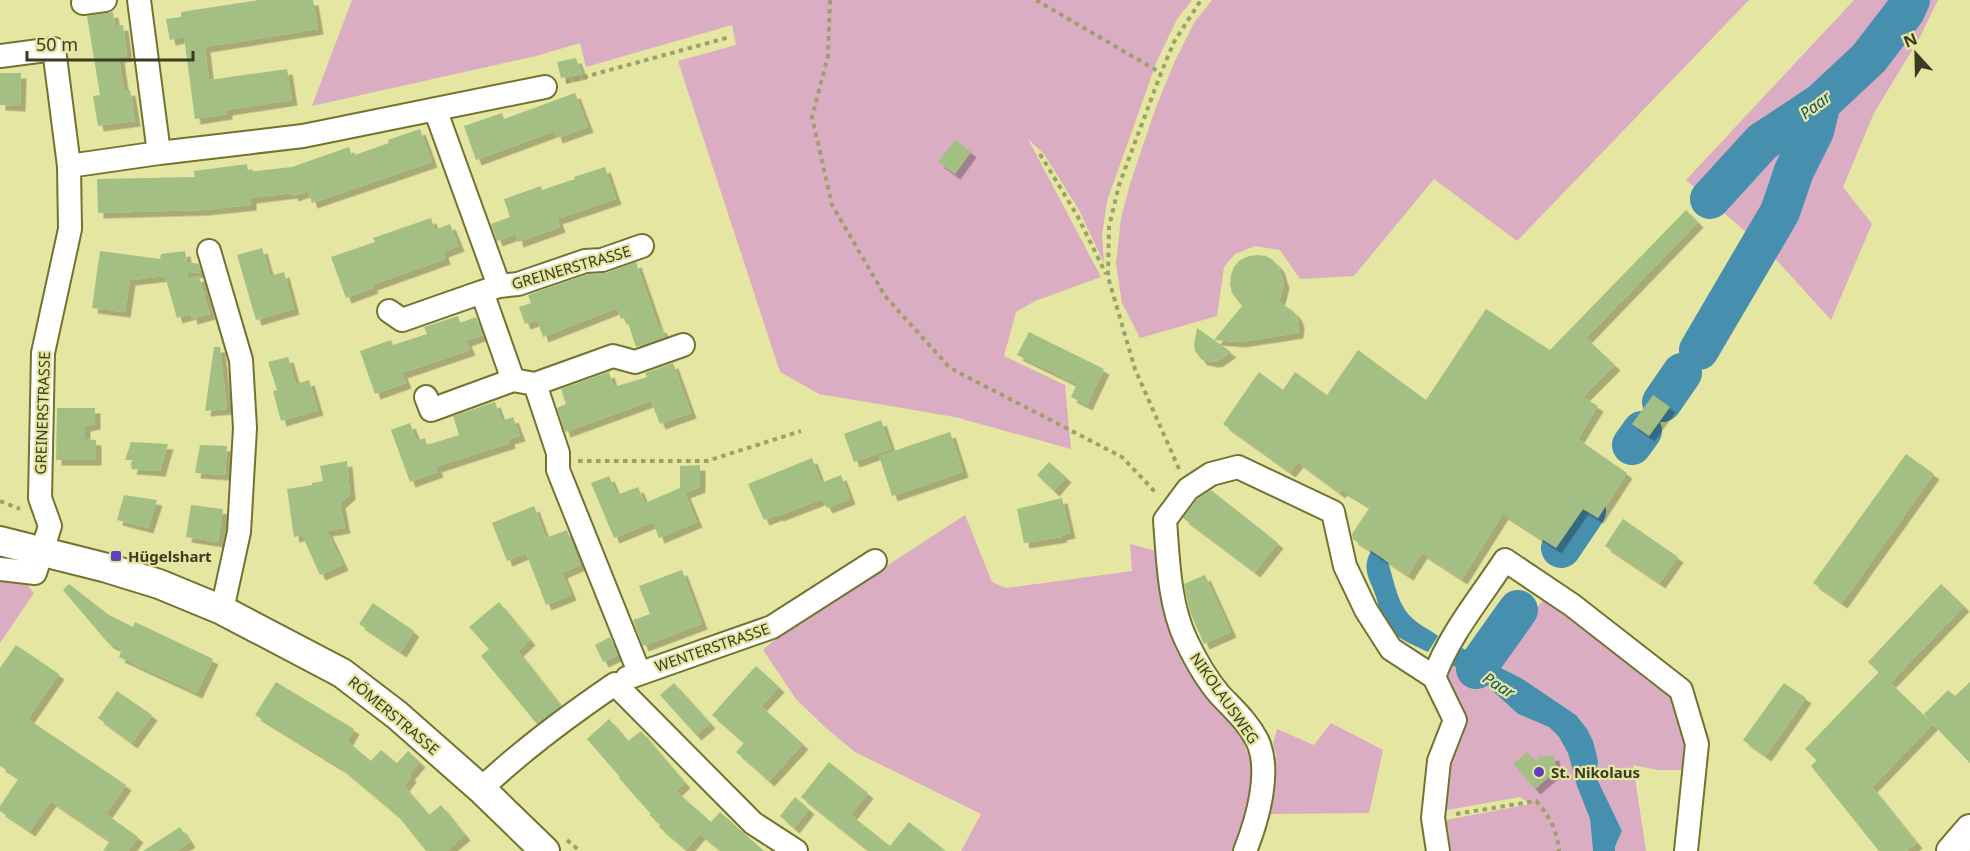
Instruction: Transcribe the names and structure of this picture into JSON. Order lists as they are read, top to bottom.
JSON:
{
  "streets": {
    "main road": ["RÖMERSTRASSE"],
    "street": ["GREINERSTRASSE", "WENTERSTRASSE", "NIKOLAUSWEG"]
  },
  "crossings": [
    ["GREINERSTRASSE", "WENTERSTRASSE"],
    ["GREINERSTRASSE", "RÖMERSTRASSE"],
    ["WENTERSTRASSE", "RÖMERSTRASSE"]
  ],
  "water": ["Paar"],
  "places": {
    "transit": ["Hügelshart"],
    "other": ["St. Nikolaus"]
  },
  "scale_bar": "50 m",
  "north": "top"
}
